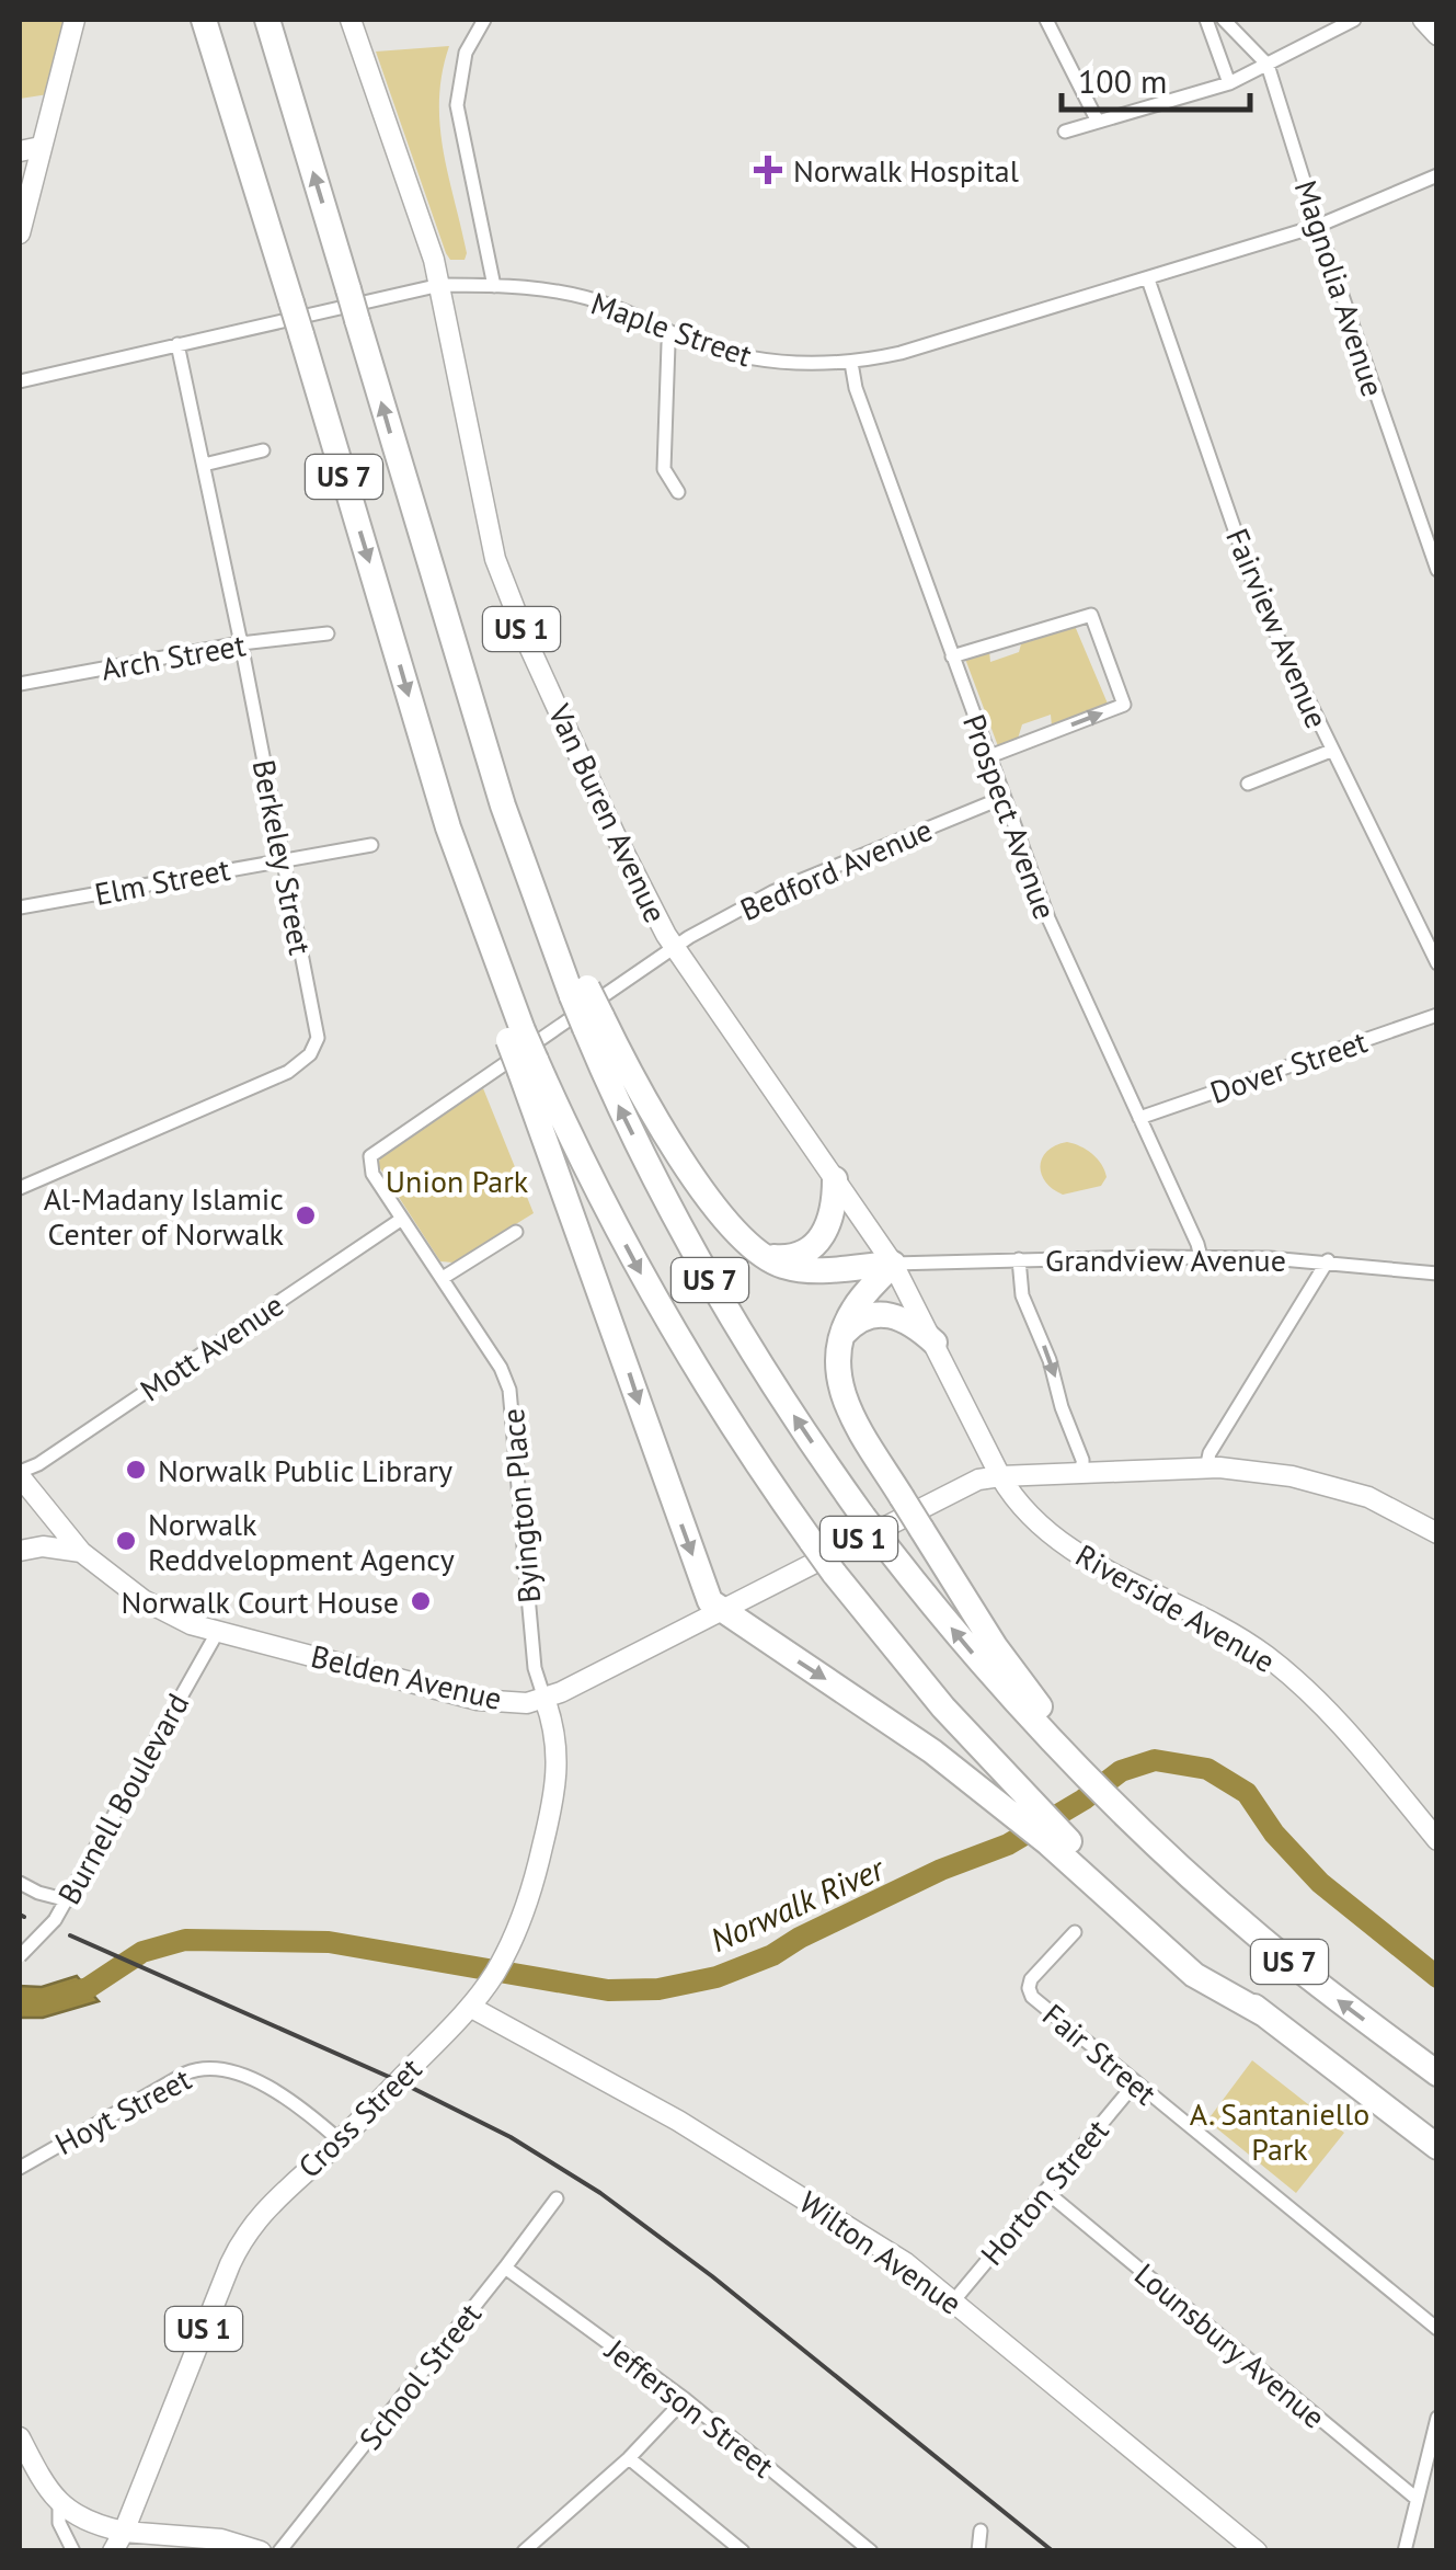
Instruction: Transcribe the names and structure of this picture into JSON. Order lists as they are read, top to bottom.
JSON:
{
  "streets": {
    "highway": ["US 7"],
    "main road": [
      "US 1",
      "Van Buren Avenue",
      "Riverside Avenue",
      "Belden Avenue",
      "Cross Street",
      "Wilton Avenue"
    ],
    "street": [
      "Magnolia Avenue",
      "Maple Street",
      "Fairview Avenue",
      "Arch Street",
      "Prospect Avenue",
      "Berkeley Street",
      "Bedford Avenue",
      "Elm Street",
      "Dover Street",
      "Grandview Avenue",
      "Mott Avenue",
      "Byington Place",
      "Burnell Boulevard",
      "Fair Street",
      "Hoyt Street",
      "Horton Street",
      "Lounsbury Avenue",
      "School Street",
      "Jefferson Street"
    ]
  },
  "crossings": [
    ["Magnolia Avenue", "Maple Street"],
    ["Maple Street", "Fairview Avenue"],
    ["Maple Street", "Van Buren Avenue"],
    ["Maple Street", "Prospect Avenue"],
    ["Maple Street", "Berkeley Street"],
    ["US 1", "Cross Street"],
    ["Arch Street", "Berkeley Street"],
    ["Van Buren Avenue", "Bedford Avenue"],
    ["Van Buren Avenue", "Grandview Avenue"],
    ["Van Buren Avenue", "Riverside Avenue"],
    ["Van Buren Avenue", "Belden Avenue"],
    ["Prospect Avenue", "Bedford Avenue"],
    ["Prospect Avenue", "Dover Street"],
    ["Prospect Avenue", "Grandview Avenue"],
    ["Berkeley Street", "Elm Street"],
    ["Bedford Avenue", "Byington Place"],
    ["Mott Avenue", "Byington Place"],
    ["Mott Avenue", "Belden Avenue"],
    ["Byington Place", "Belden Avenue"],
    ["Byington Place", "Cross Street"],
    ["Riverside Avenue", "Belden Avenue"],
    ["Belden Avenue", "Burnell Boulevard"],
    ["Belden Avenue", "Cross Street"],
    ["Fair Street", "Horton Street"],
    ["Hoyt Street", "Cross Street"],
    ["Cross Street", "Wilton Avenue"],
    ["Horton Street", "Wilton Avenue"],
    ["Horton Street", "Lounsbury Avenue"],
    ["School Street", "Jefferson Street"]
  ],
  "water": ["Norwalk River"],
  "parks": ["Union Park", "A. Santaniello Park"],
  "places": {
    "health": ["Norwalk Hospital"],
    "other": [
      "Al-Madany Islamic Center of Norwalk",
      "Norwalk Public Library",
      "Norwalk Reddvelopment Agency",
      "Norwalk Court House"
    ]
  },
  "scale_bar": "100 m"
}
